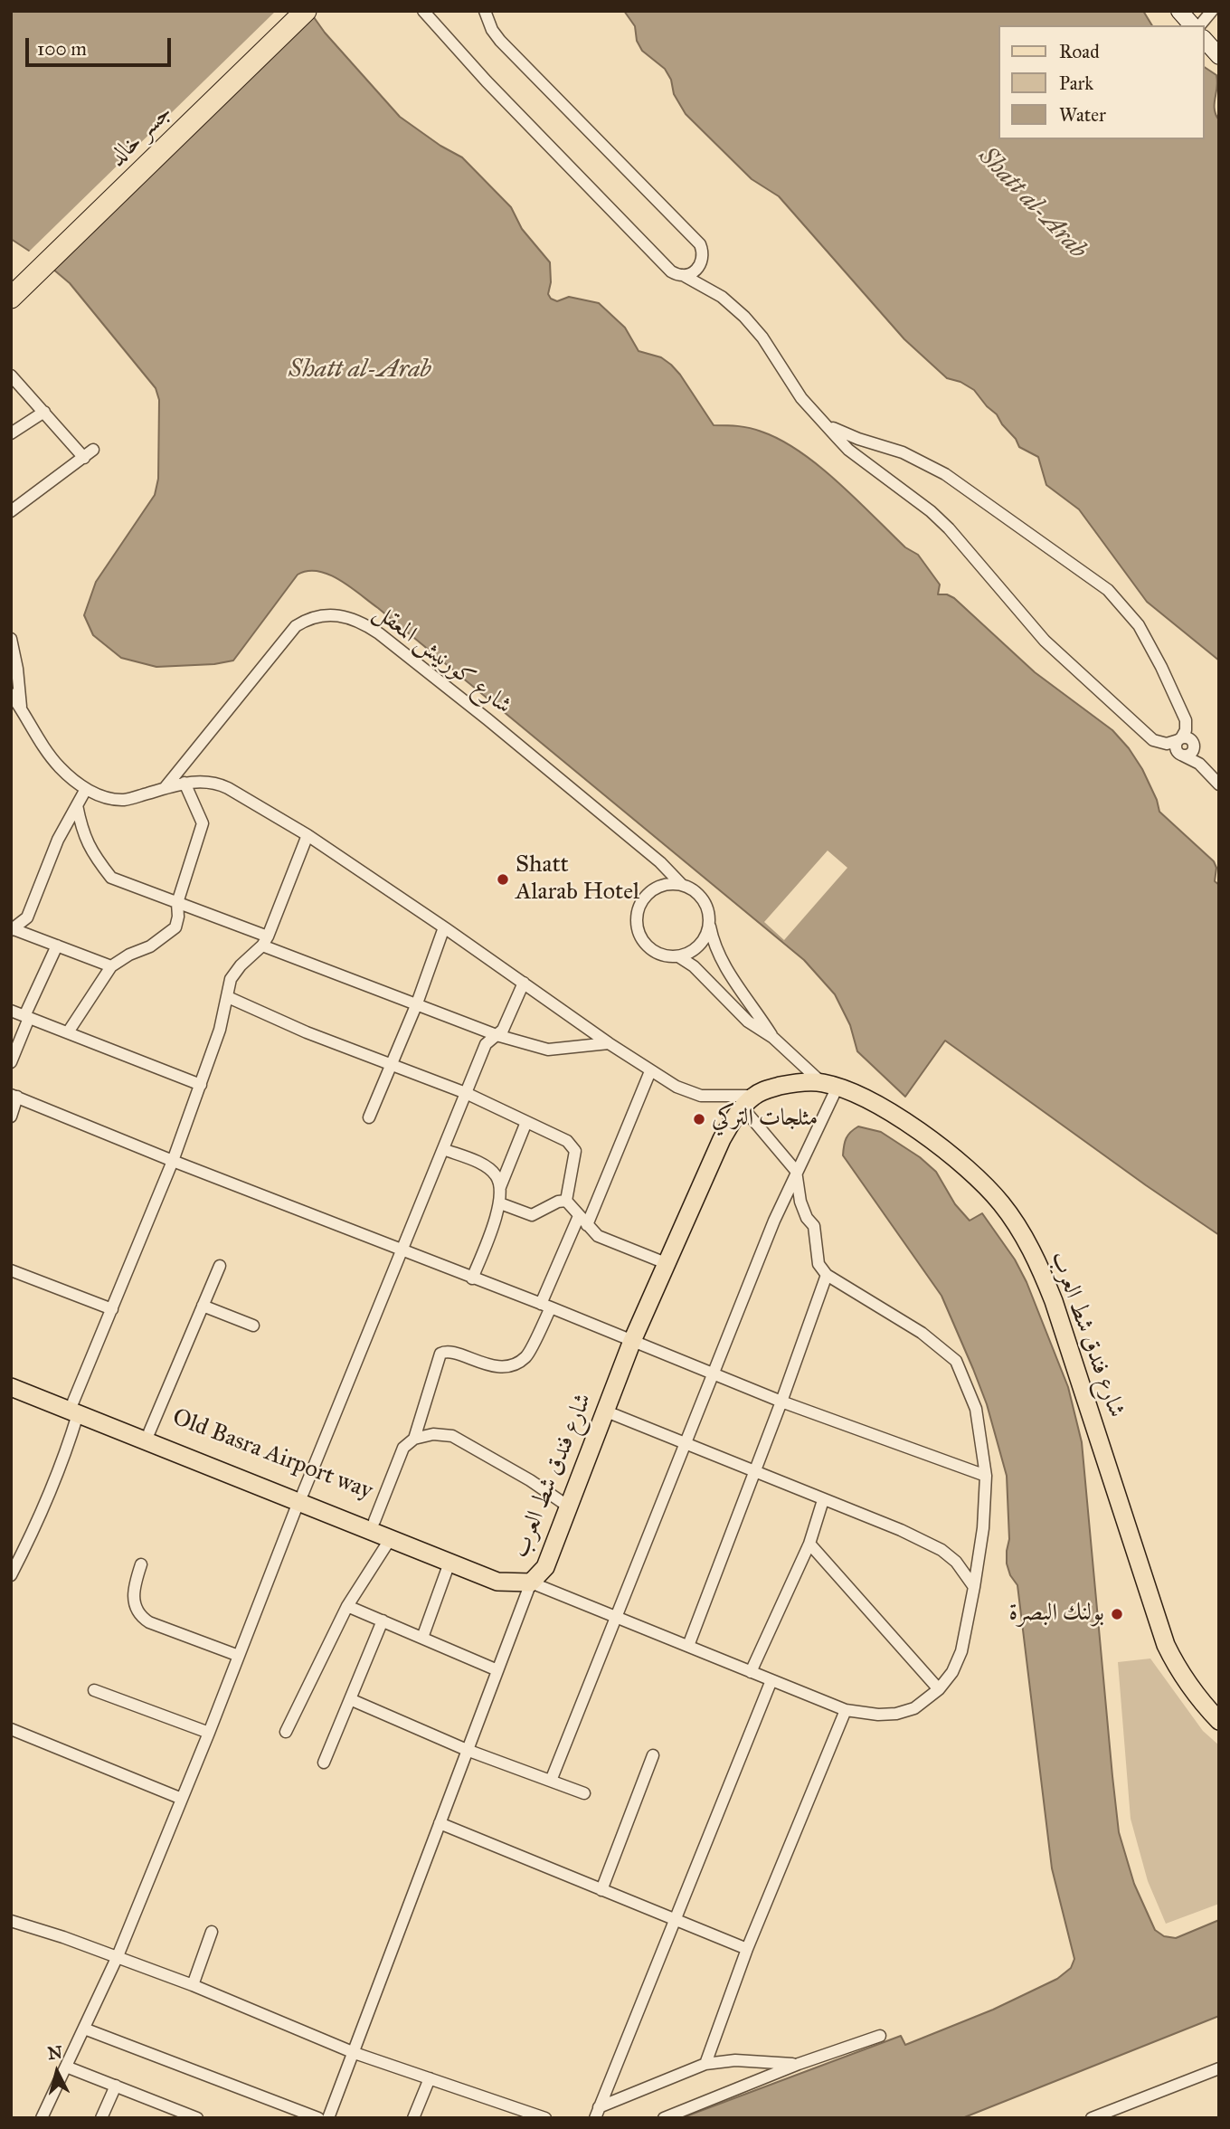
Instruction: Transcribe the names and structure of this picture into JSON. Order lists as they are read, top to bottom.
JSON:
{
  "streets": {
    "highway": ["جسر خالد"],
    "main road": ["شارع فندق شط العرب", "Old Basra Airport way"],
    "street": ["شارع كورنيش المعقل"]
  },
  "crossings": [
    ["شارع فندق شط العرب", "Old Basra Airport way"]
  ],
  "water": ["Shatt al-Arab"],
  "places": ["Shatt Alarab Hotel", "مثلجات التركي", "بولنك البصرة"],
  "legend": ["Road", "Park", "Water"],
  "scale_bar": "100 m",
  "north": "top"
}
